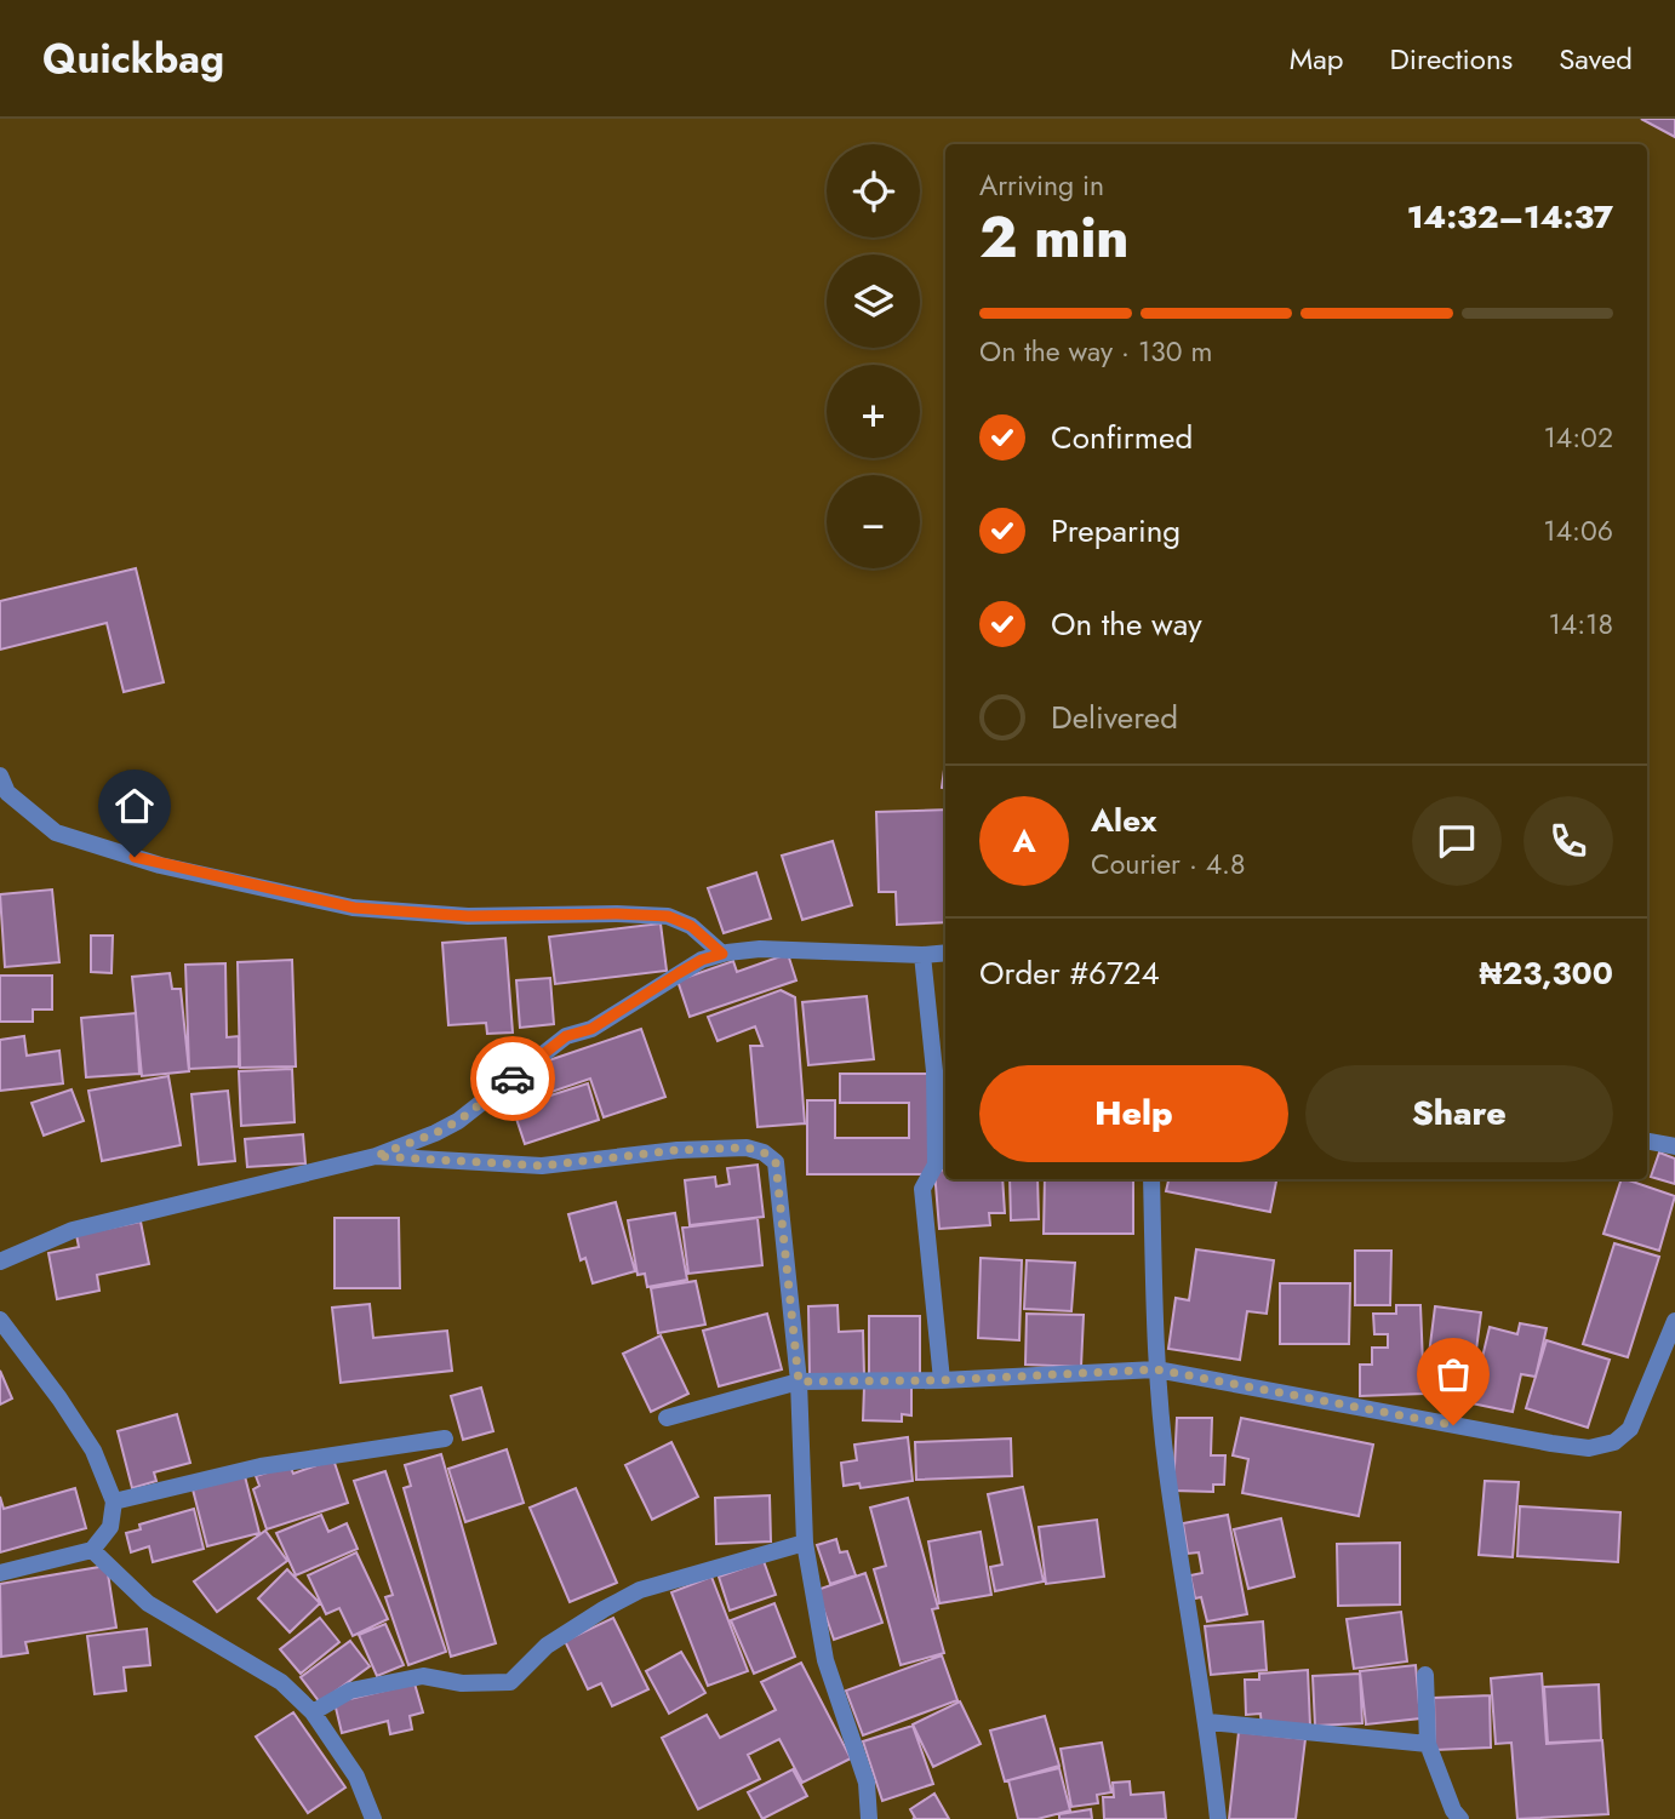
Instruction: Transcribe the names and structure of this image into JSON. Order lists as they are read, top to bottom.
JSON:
{
  "page": {
    "header": "Quickbag",
    "nav": ["Map", "Directions", "Saved"],
    "map_buttons": ["+", "−"],
    "heading": ["2 min", "Arriving in", "14:32–14:37"],
    "panel": [
      "Alex",
      "Courier · 4.8",
      "Order #6724",
      "₦23,300"
    ],
    "bar": "On the way · 130 m",
    "list": [
      ["Confirmed", "14:02"],
      ["Preparing", "14:06"],
      ["On the way", "14:18"],
      "Delivered"
    ],
    "round": "A",
    "buttons": ["Help", "Share"]
  }
}
